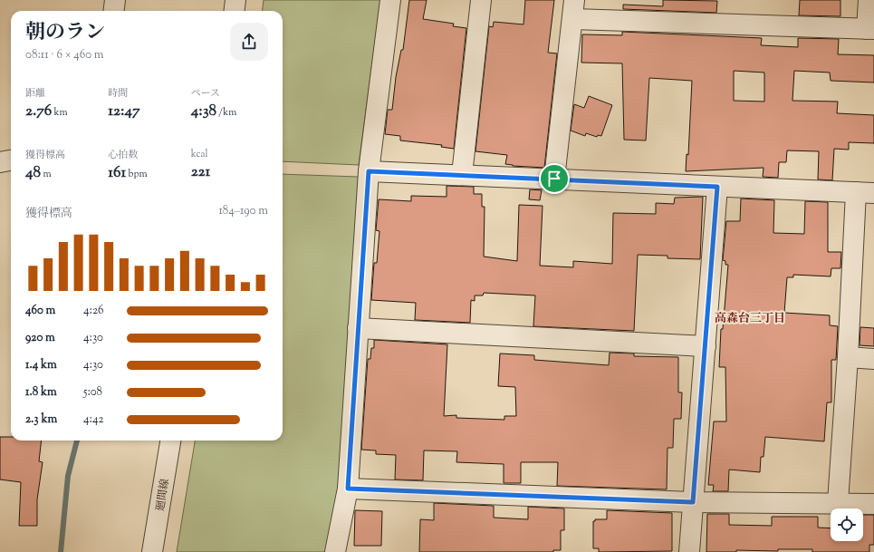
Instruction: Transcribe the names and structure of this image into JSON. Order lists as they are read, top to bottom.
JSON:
{
  "streets": {
    "street": ["廻間線"]
  },
  "districts": ["高森台三丁目"],
  "page": {
    "heading": ["朝のラン", "08:11 · 6 × 460 m"],
    "stats": [
      ["距離", "2.76 km"],
      ["時間", "12:47"],
      ["ペース", "4:38 /km"],
      ["獲得標高", "48 m"],
      ["心拍数", "161 bpm"],
      ["kcal", "221"]
    ],
    "chart": ["獲得標高", "184–190 m"],
    "list": [
      {
        "name": "460 m",
        "note": "4:26"
      },
      {
        "name": "920 m",
        "note": "4:30"
      },
      {
        "name": "1.4 km",
        "note": "4:30"
      },
      {
        "name": "1.8 km",
        "note": "5:08"
      },
      {
        "name": "2.3 km",
        "note": "4:42"
      }
    ]
  }
}
